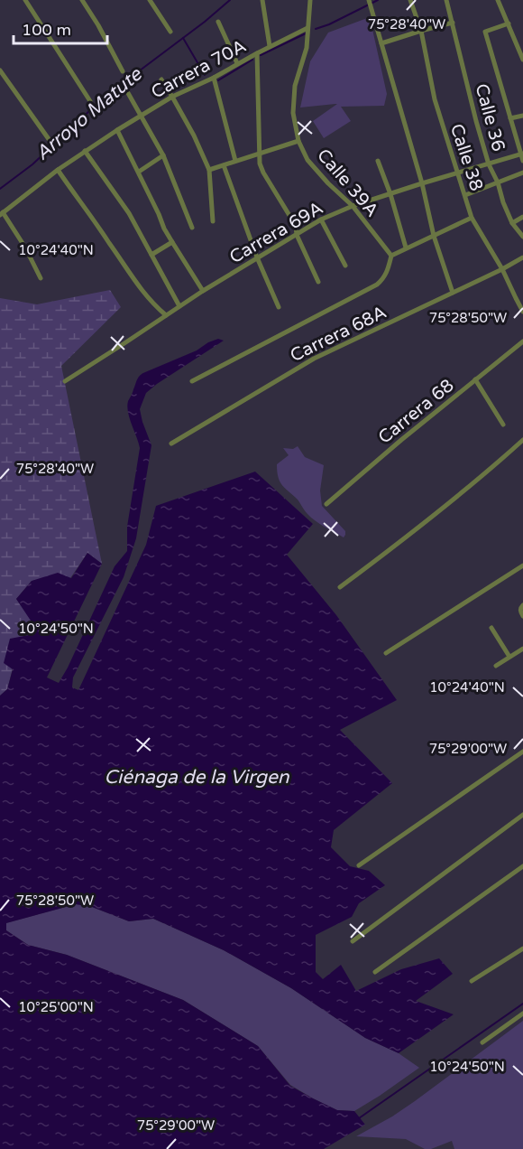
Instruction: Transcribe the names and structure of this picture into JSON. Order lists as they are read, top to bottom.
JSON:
{
  "streets": {
    "street": [
      "Carrera 70A",
      "Calle 36",
      "Calle 38",
      "Calle 39A",
      "Carrera 69A",
      "Carrera 68A",
      "Carrera 68"
    ]
  },
  "crossings": [
    ["Carrera 70A", "Calle 39A"],
    ["Calle 36", "Carrera 69A"],
    ["Calle 38", "Carrera 69A"],
    ["Calle 38", "Carrera 68A"],
    ["Calle 39A", "Carrera 69A"]
  ],
  "water": ["Arroyo Matute", "Ciénaga de la Virgen"],
  "scale_bar": "100 m",
  "coordinates": [
    "75°28'40\"W",
    "10°24'40\"N",
    "75°28'50\"W",
    "10°24'50\"N",
    "75°29'00\"W",
    "10°25'00\"N"
  ]
}
